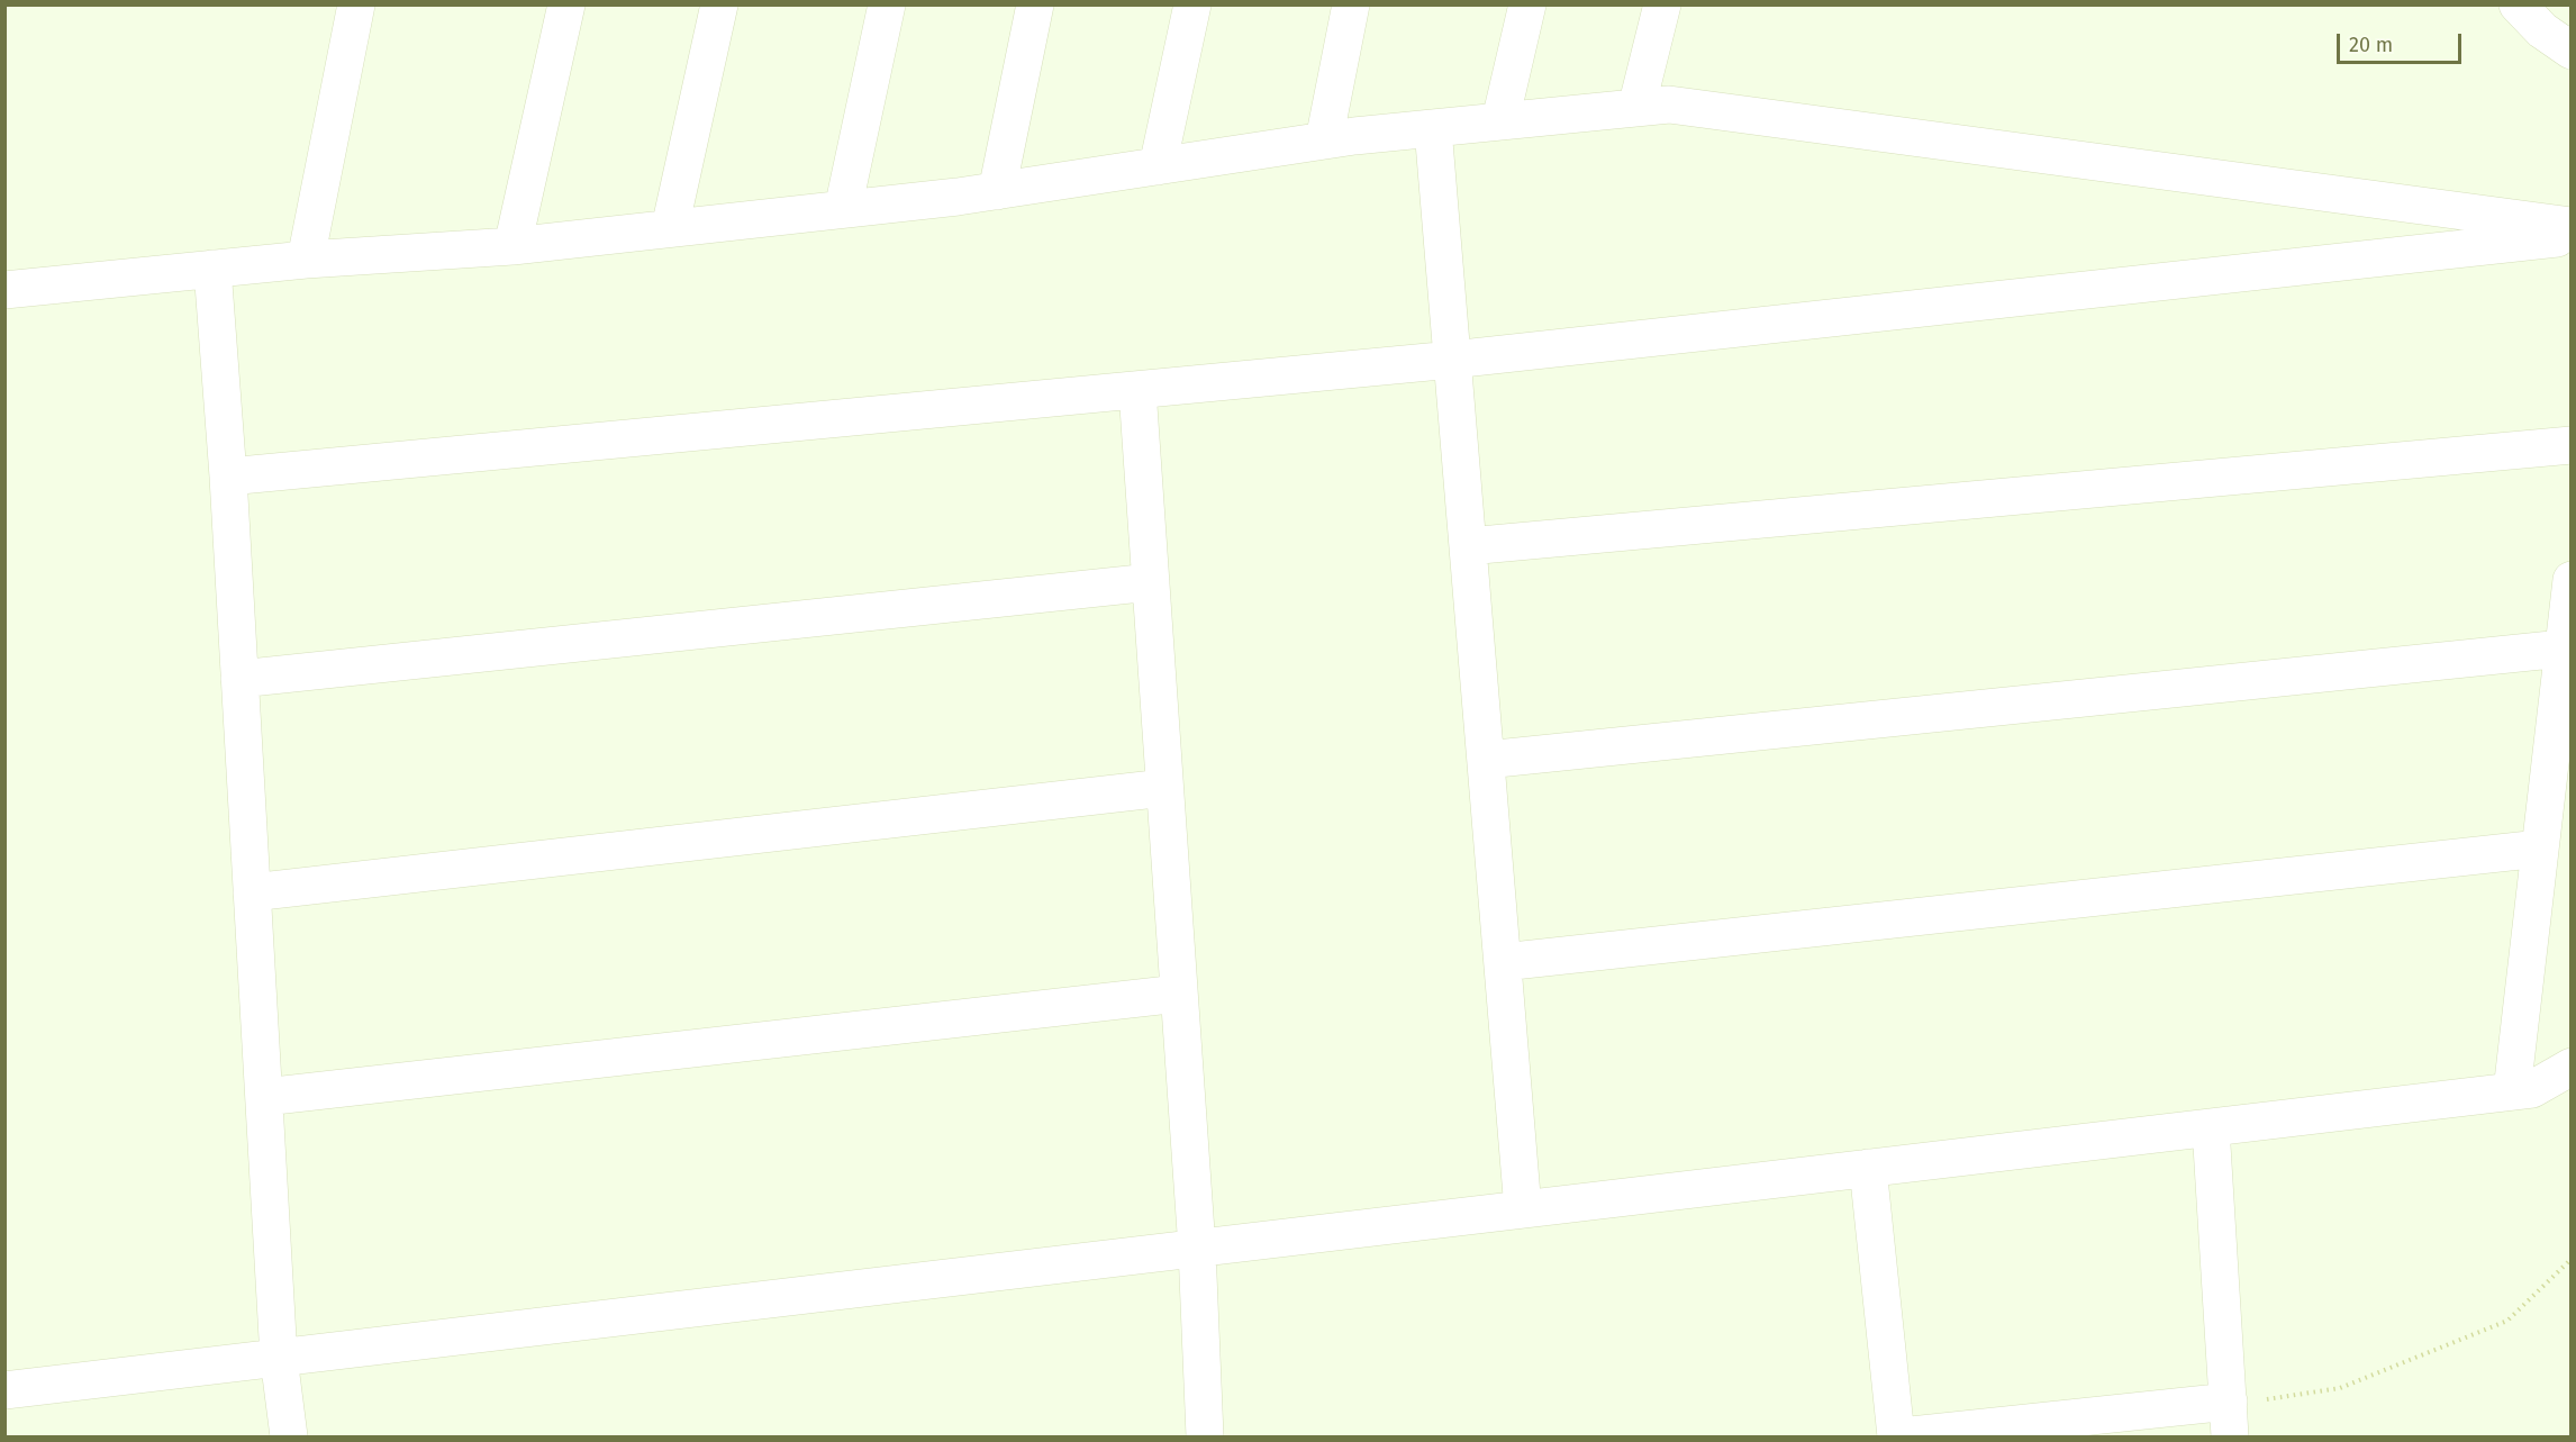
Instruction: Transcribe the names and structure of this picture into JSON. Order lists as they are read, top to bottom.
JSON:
{
  "scale_bar": "20 m"
}
